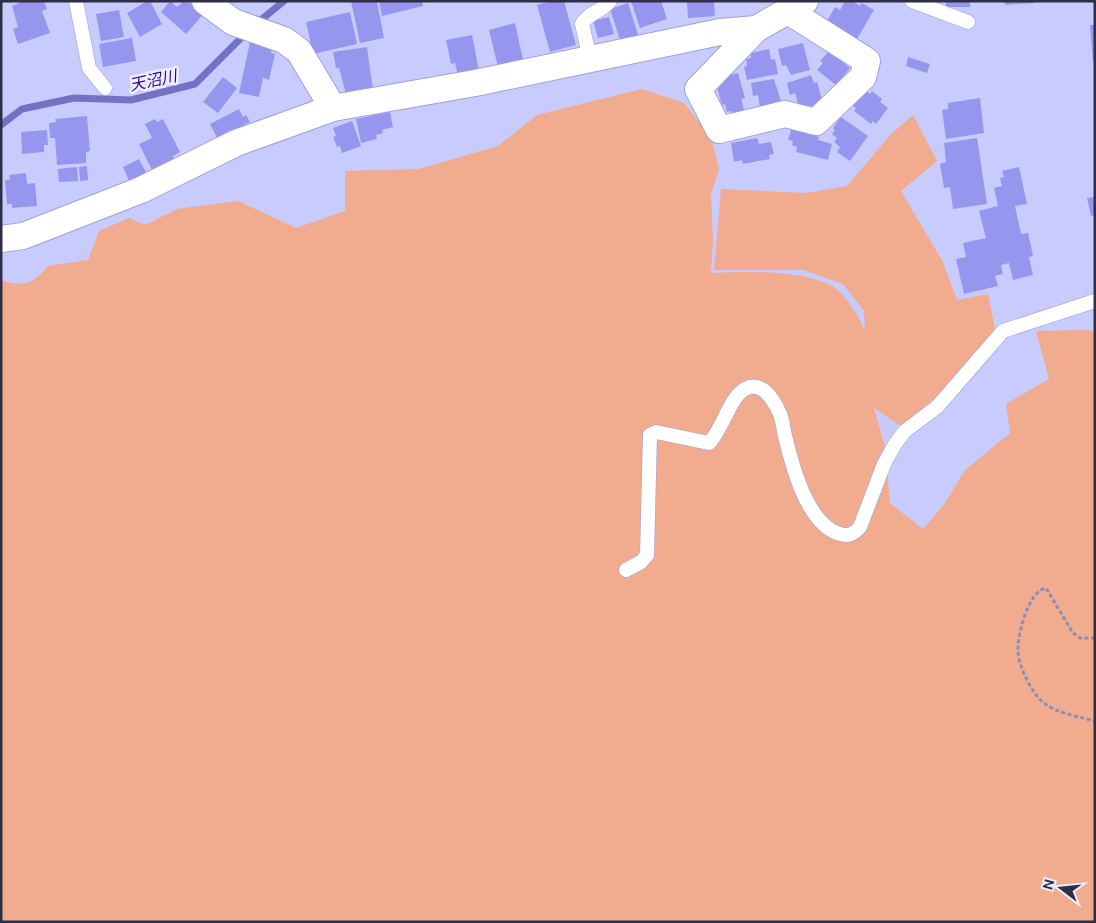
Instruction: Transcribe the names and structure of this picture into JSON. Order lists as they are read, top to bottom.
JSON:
{
  "water": ["天沼川"],
  "north": "left"
}
